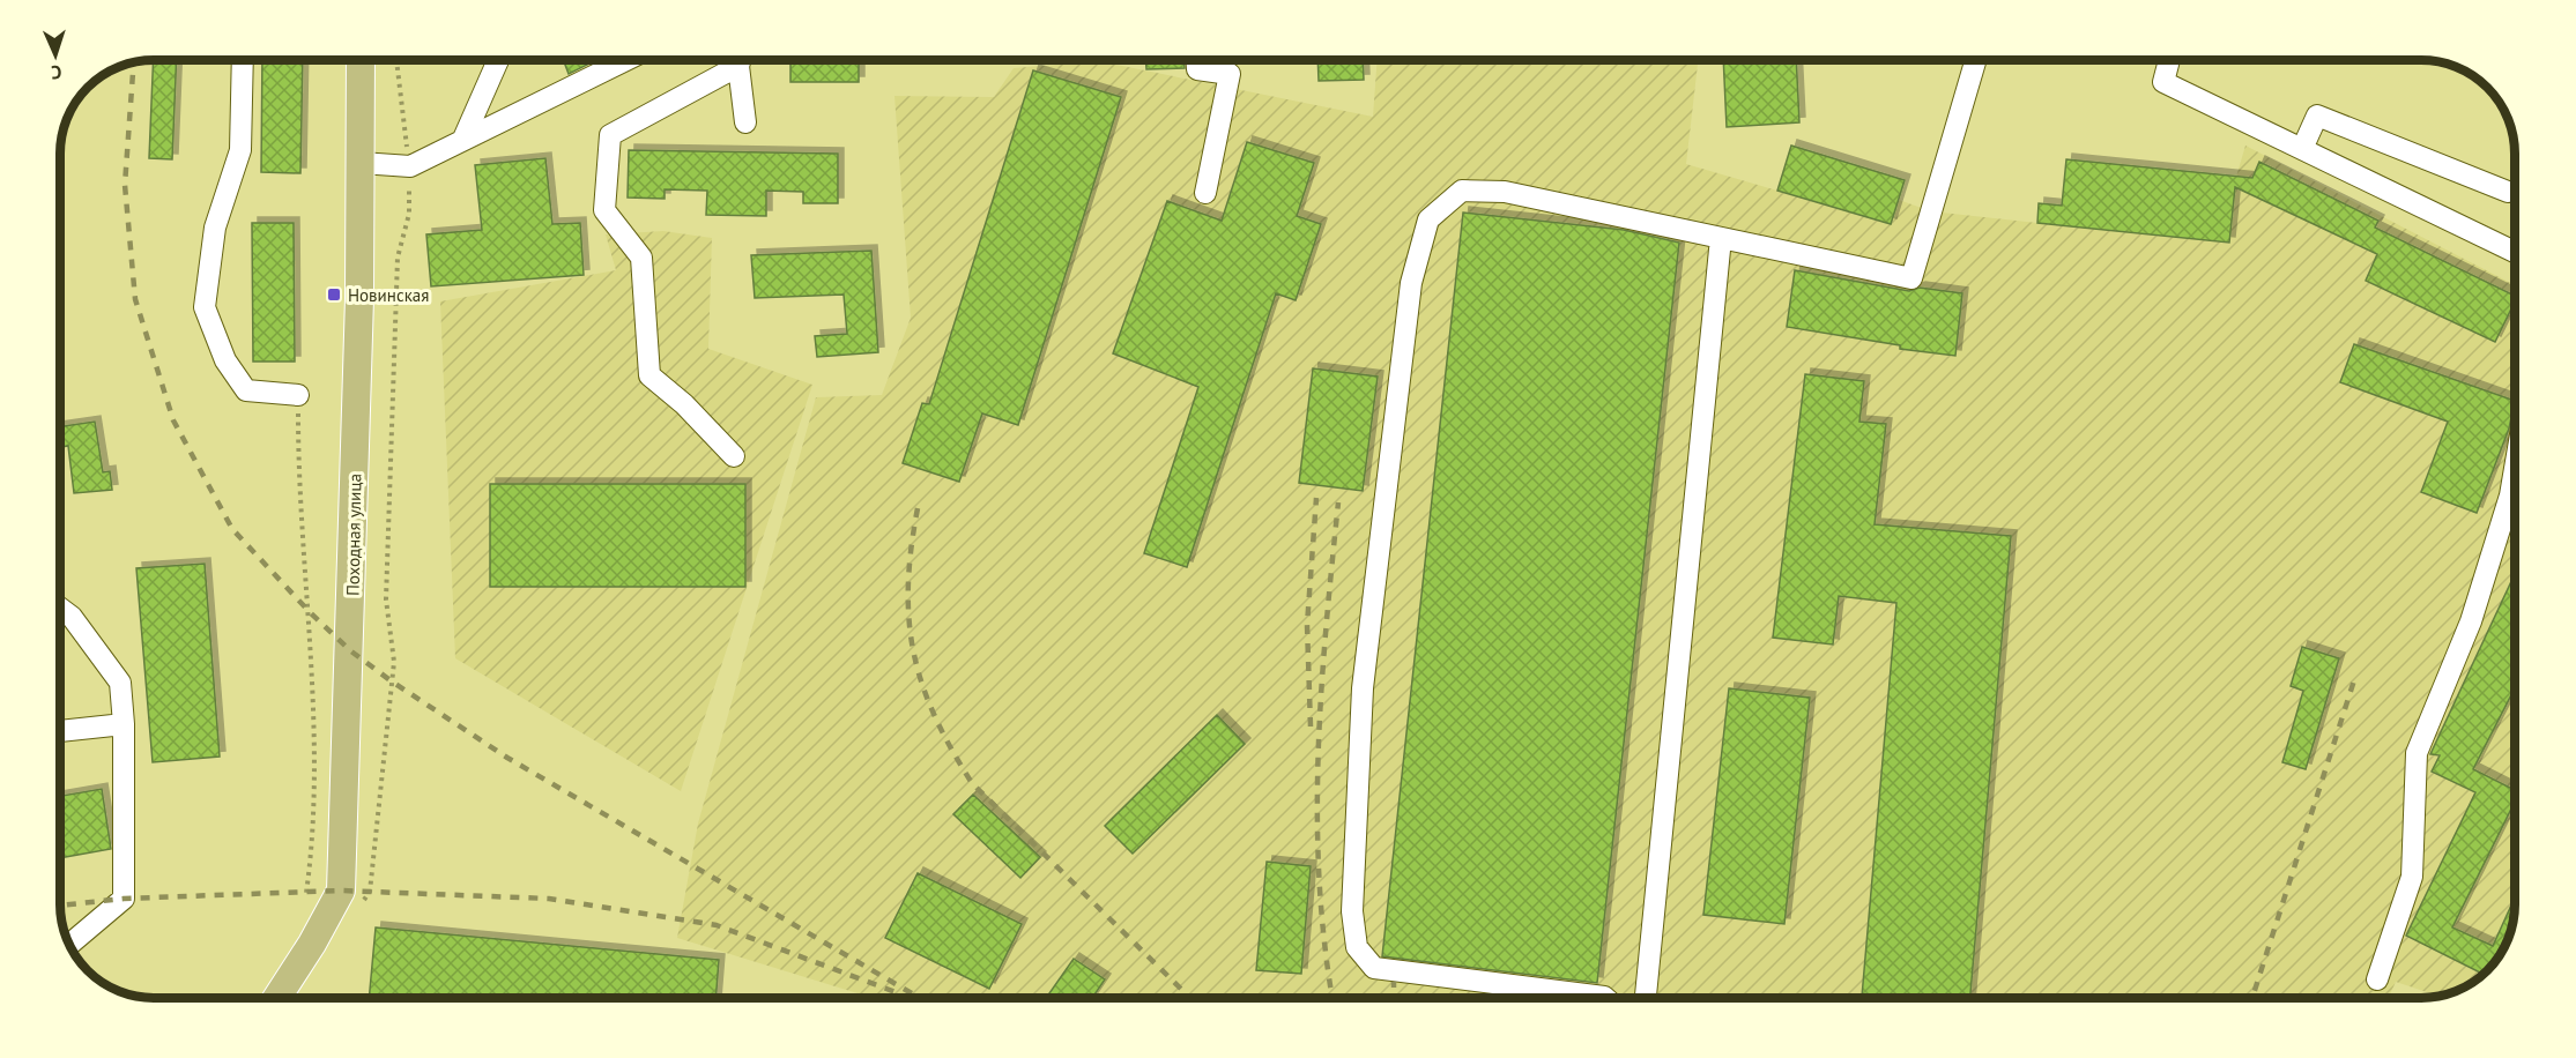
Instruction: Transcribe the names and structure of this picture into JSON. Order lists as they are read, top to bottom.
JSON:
{
  "streets": {
    "main road": ["Походная улица"]
  },
  "places": {
    "transit": ["Новинская"]
  },
  "north": "bottom"
}
